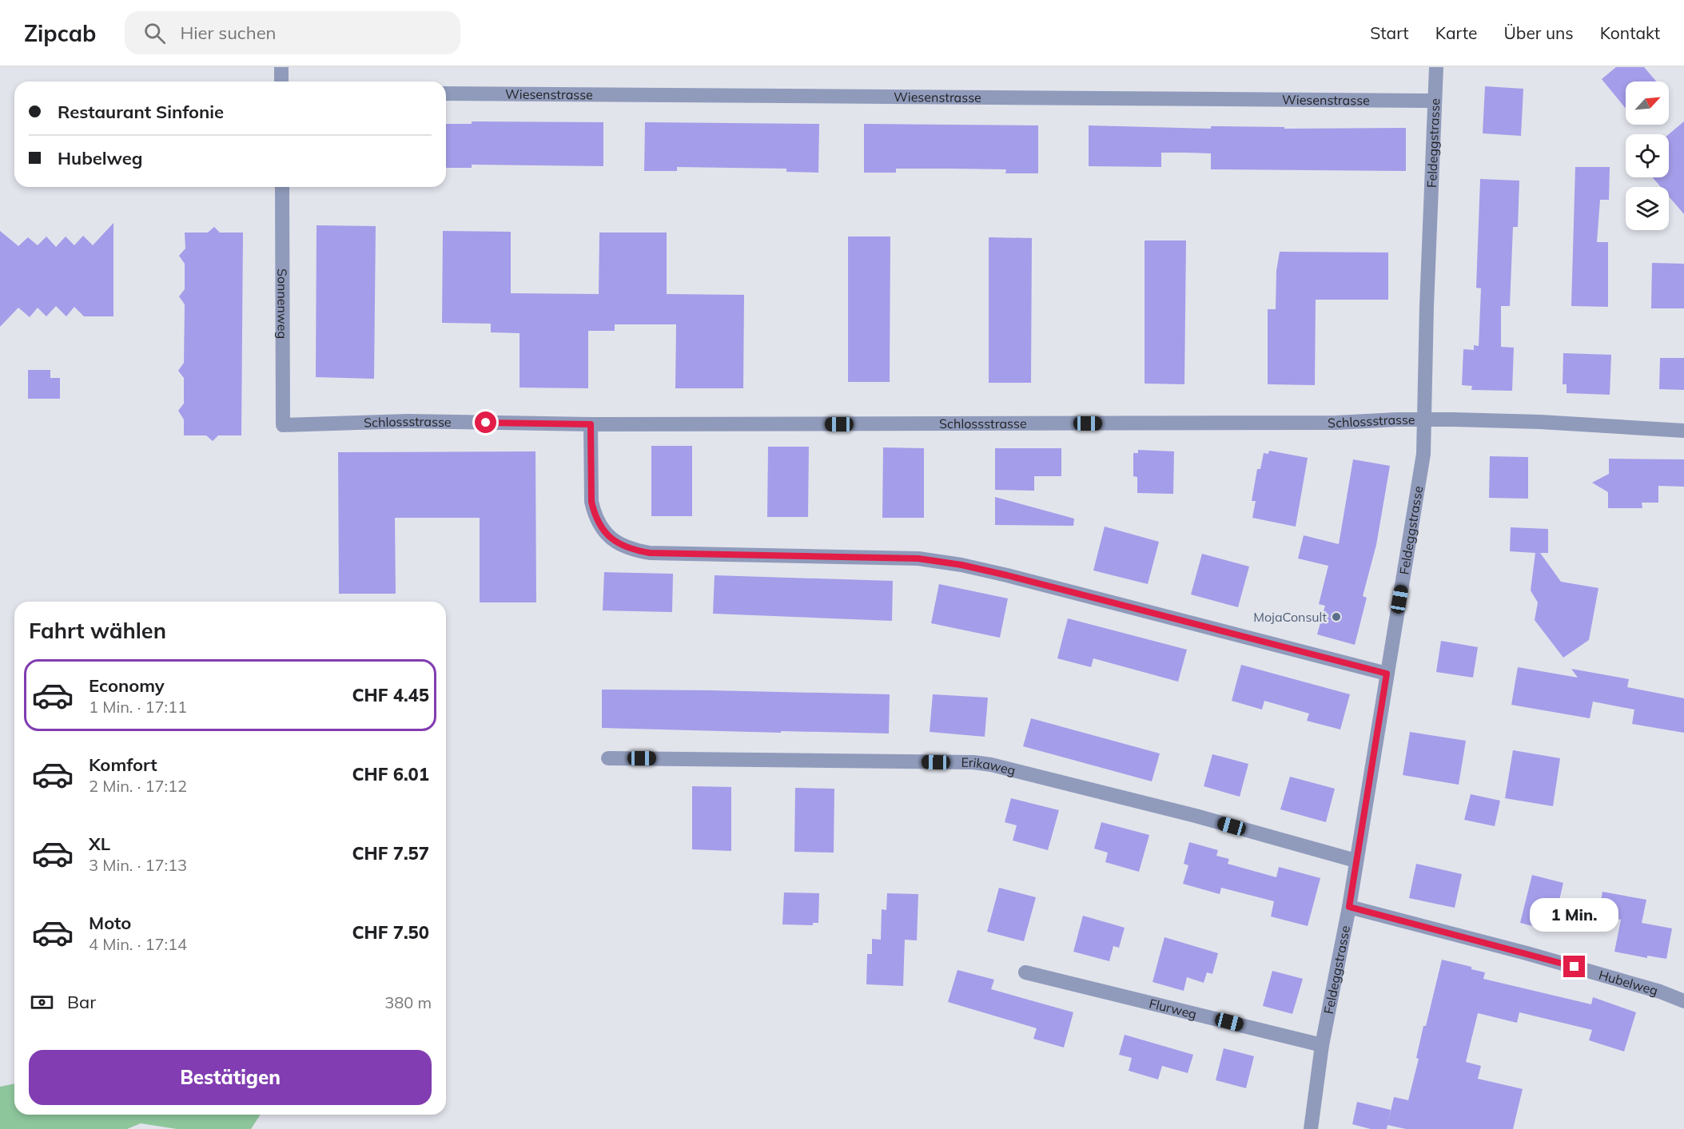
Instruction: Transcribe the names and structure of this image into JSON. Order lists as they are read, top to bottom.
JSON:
{
  "streets": {
    "street": [
      "Wiesenstrasse",
      "Feldeggstrasse",
      "Sonnenweg",
      "Schlossstrasse",
      "Erikaweg",
      "Hubelweg",
      "Flurweg"
    ]
  },
  "crossings": [
    ["Wiesenstrasse", "Feldeggstrasse"],
    ["Feldeggstrasse", "Schlossstrasse"],
    ["Feldeggstrasse", "Erikaweg"],
    ["Feldeggstrasse", "Hubelweg"],
    ["Feldeggstrasse", "Flurweg"],
    ["Sonnenweg", "Schlossstrasse"]
  ],
  "places": ["MojaConsult"],
  "north": "top right",
  "page": {
    "header": "Zipcab",
    "search": "Hier suchen",
    "nav": [
      "Start",
      "Karte",
      "Über uns",
      "Kontakt"
    ],
    "banner": ["Restaurant Sinfonie", "Hubelweg"],
    "heading": "Fahrt wählen",
    "list": [
      {
        "name": "Economy",
        "note": "1 Min. · 17:11",
        "value": "CHF 4.45"
      },
      {
        "name": "Komfort",
        "note": "2 Min. · 17:12",
        "value": "CHF 6.01"
      },
      {
        "name": "XL",
        "note": "3 Min. · 17:13",
        "value": "CHF 7.57"
      },
      {
        "name": "Moto",
        "note": "4 Min. · 17:14",
        "value": "CHF 7.50"
      }
    ],
    "bubble": "1 Min.",
    "pay": ["Bar", "380 m"],
    "buttons": "Bestätigen"
  }
}
